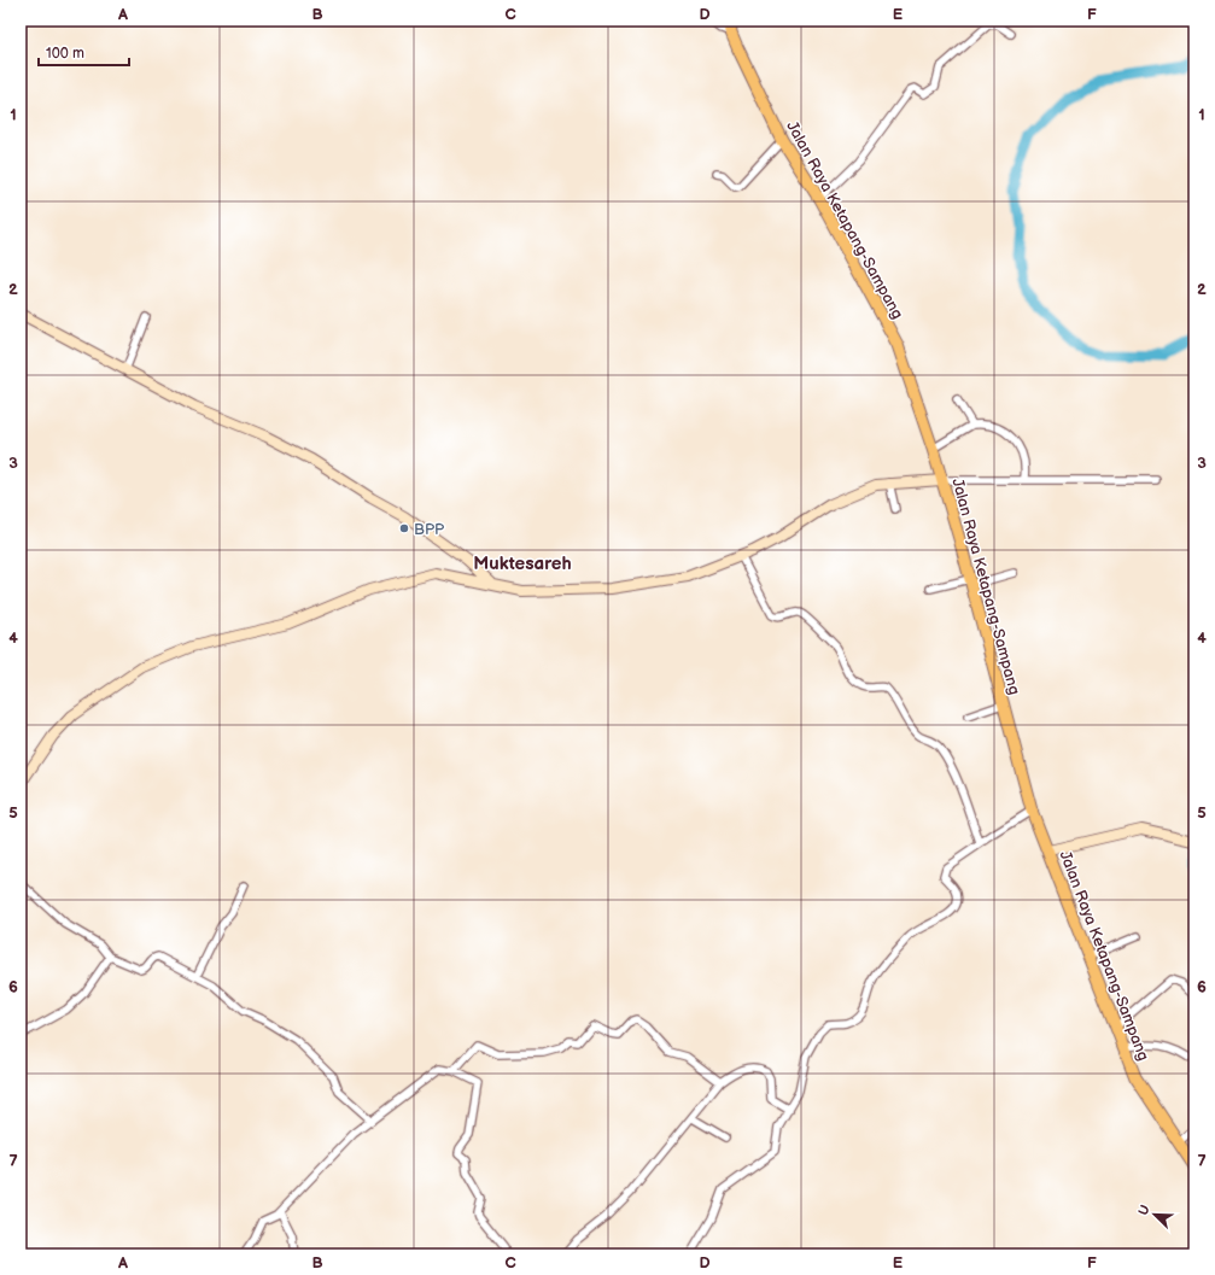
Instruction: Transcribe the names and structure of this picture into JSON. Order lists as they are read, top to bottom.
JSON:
{
  "streets": {
    "main road": ["Jalan Raya Ketapang-Sampang"]
  },
  "districts": ["Muktesareh"],
  "places": ["BPP"],
  "scale_bar": "100 m",
  "north": "top left",
  "grid": {
    "columns": [
      "A",
      "B",
      "C",
      "D",
      "E",
      "F"
    ],
    "rows": [
      "1",
      "2",
      "3",
      "4",
      "5",
      "6",
      "7"
    ]
  }
}
